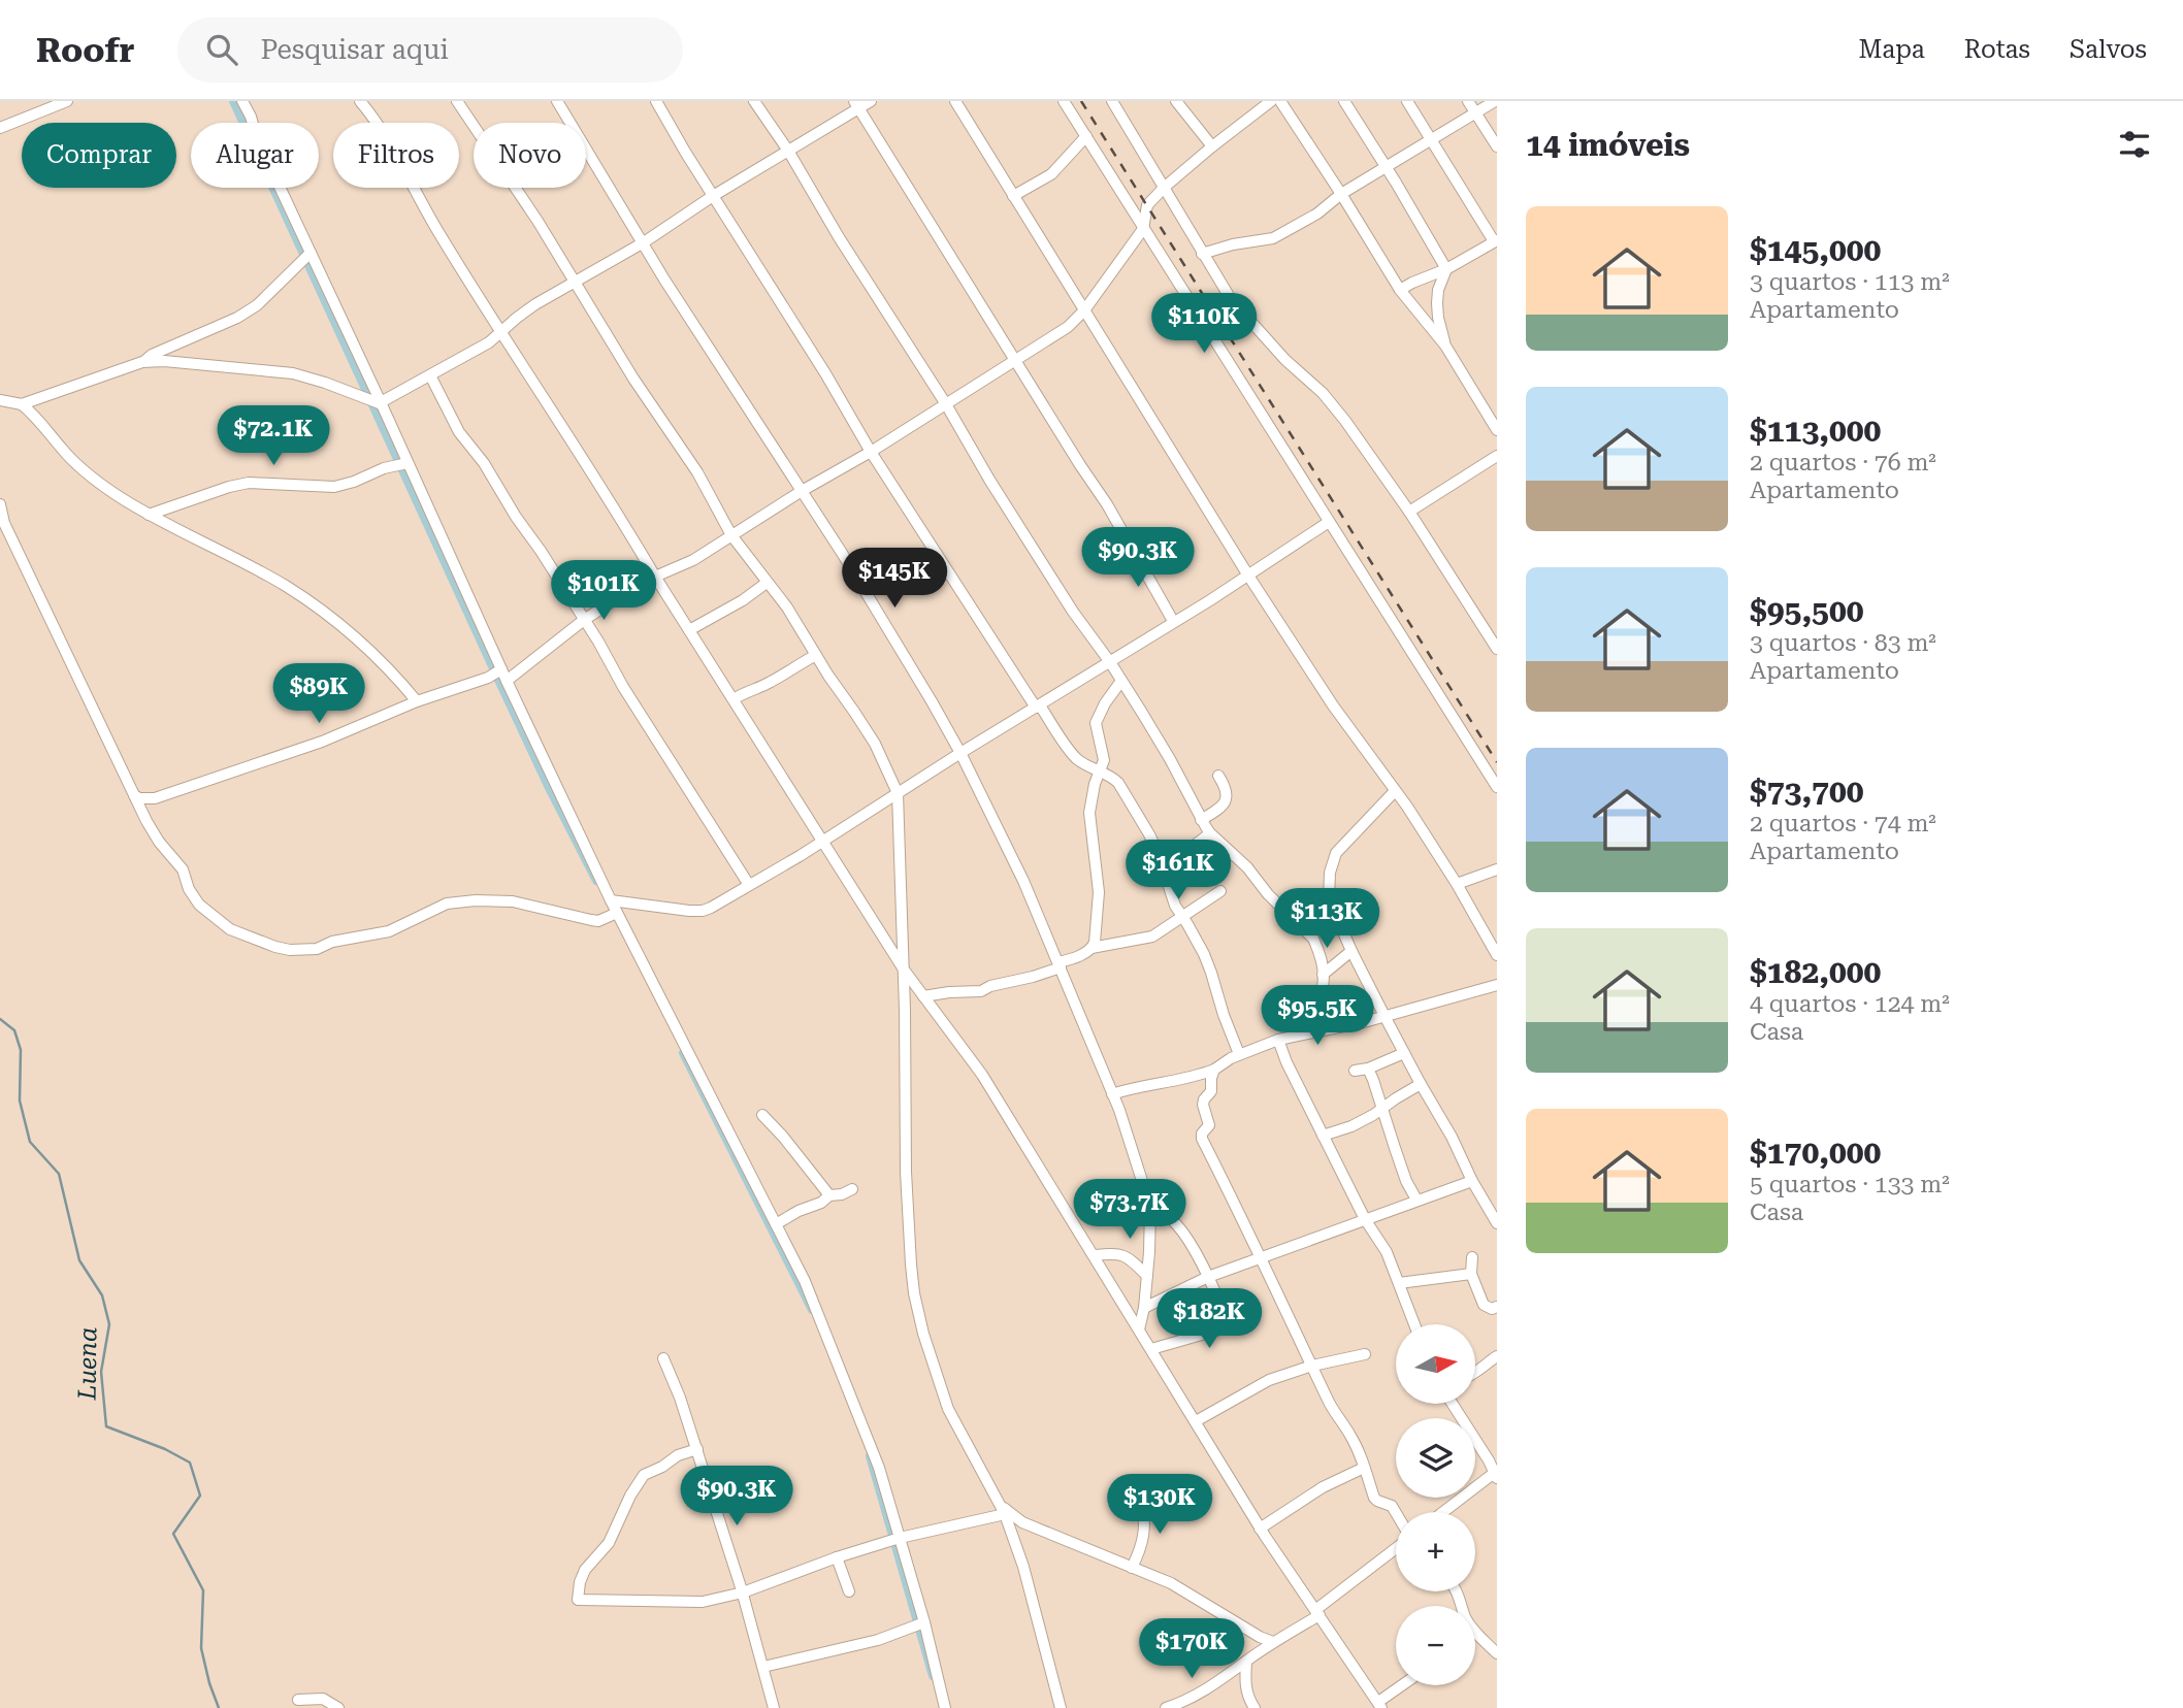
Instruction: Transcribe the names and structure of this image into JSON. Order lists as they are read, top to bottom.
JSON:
{
  "water": ["Luena"],
  "north": "right",
  "page": {
    "header": "Roofr",
    "search": "Pesquisar aqui",
    "nav": ["Mapa", "Rotas", "Salvos"],
    "heading": "14 imóveis",
    "chip": [
      "Comprar",
      "Alugar",
      "Filtros",
      "Novo"
    ],
    "list": [
      {
        "name": "$145,000",
        "note": "3 quartos · 113 m² · Apartamento"
      },
      {
        "name": "$113,000",
        "note": "2 quartos · 76 m² · Apartamento"
      },
      {
        "name": "$95,500",
        "note": "3 quartos · 83 m² · Apartamento"
      },
      {
        "name": "$73,700",
        "note": "2 quartos · 74 m² · Apartamento"
      },
      {
        "name": "$182,000",
        "note": "4 quartos · 124 m² · Casa"
      },
      {
        "name": "$170,000",
        "note": "5 quartos · 133 m² · Casa"
      }
    ],
    "price": [
      "$110K",
      "$72.1K",
      "$90.3K",
      "$145K",
      "$101K",
      "$89K",
      "$161K",
      "$113K",
      "$95.5K",
      "$73.7K",
      "$182K",
      "$90.3K",
      "$130K",
      "$170K"
    ],
    "map_buttons": ["+", "−"]
  }
}
